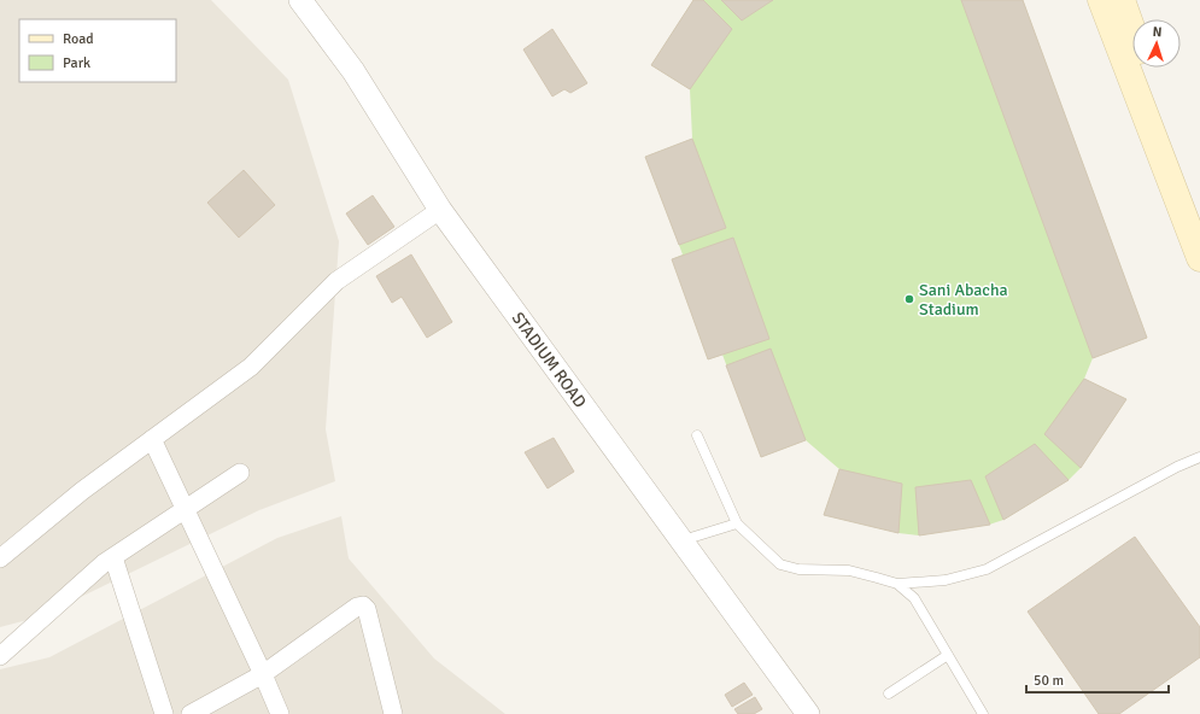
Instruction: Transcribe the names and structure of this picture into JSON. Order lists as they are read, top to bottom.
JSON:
{
  "streets": {
    "street": ["STADIUM ROAD"]
  },
  "places": ["Sani Abacha Stadium"],
  "legend": ["Road", "Park"],
  "scale_bar": "50 m",
  "north": "top"
}
